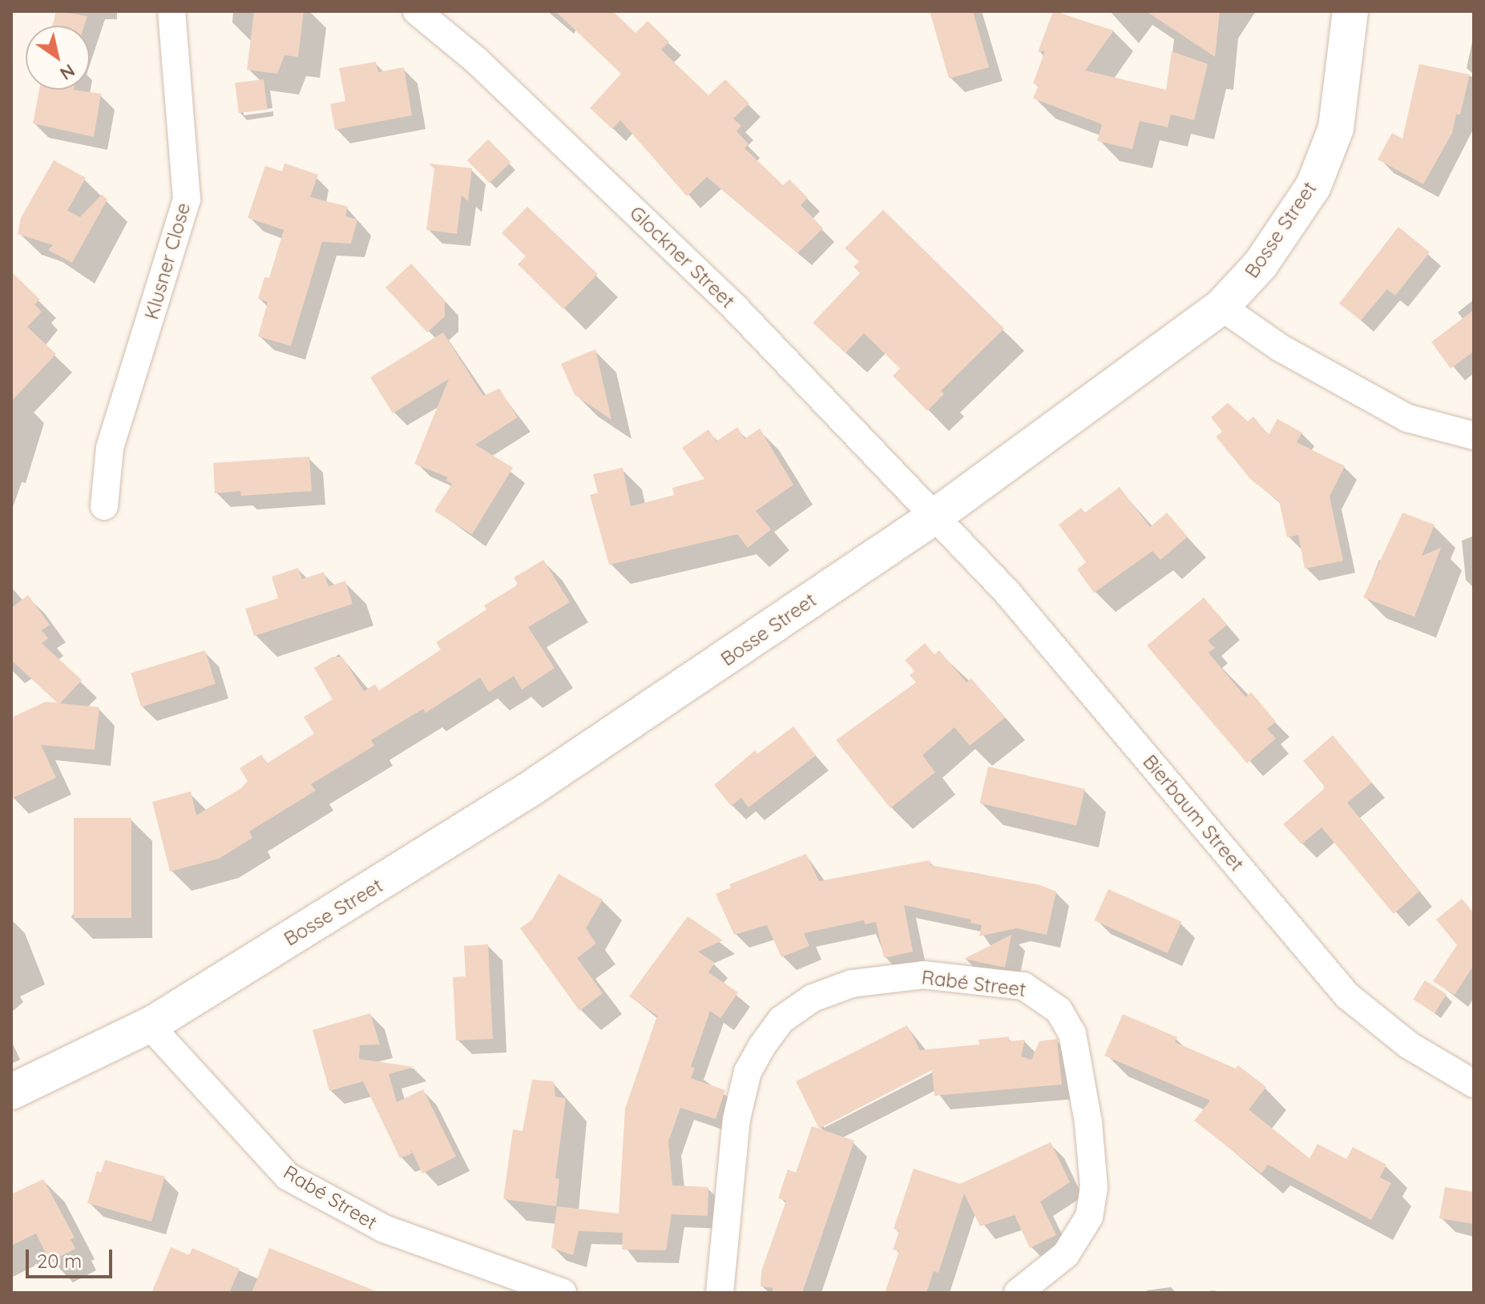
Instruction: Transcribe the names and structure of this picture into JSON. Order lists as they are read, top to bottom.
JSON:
{
  "streets": {
    "street": [
      "Bosse Street",
      "Glockner Street",
      "Klusner Close",
      "Bierbaum Street",
      "Rabé Street"
    ]
  },
  "crossings": [
    ["Bosse Street", "Glockner Street"],
    ["Bosse Street", "Bierbaum Street"],
    ["Bosse Street", "Rabé Street"],
    ["Glockner Street", "Bierbaum Street"]
  ],
  "scale_bar": "20 m",
  "north": "bottom right"
}
